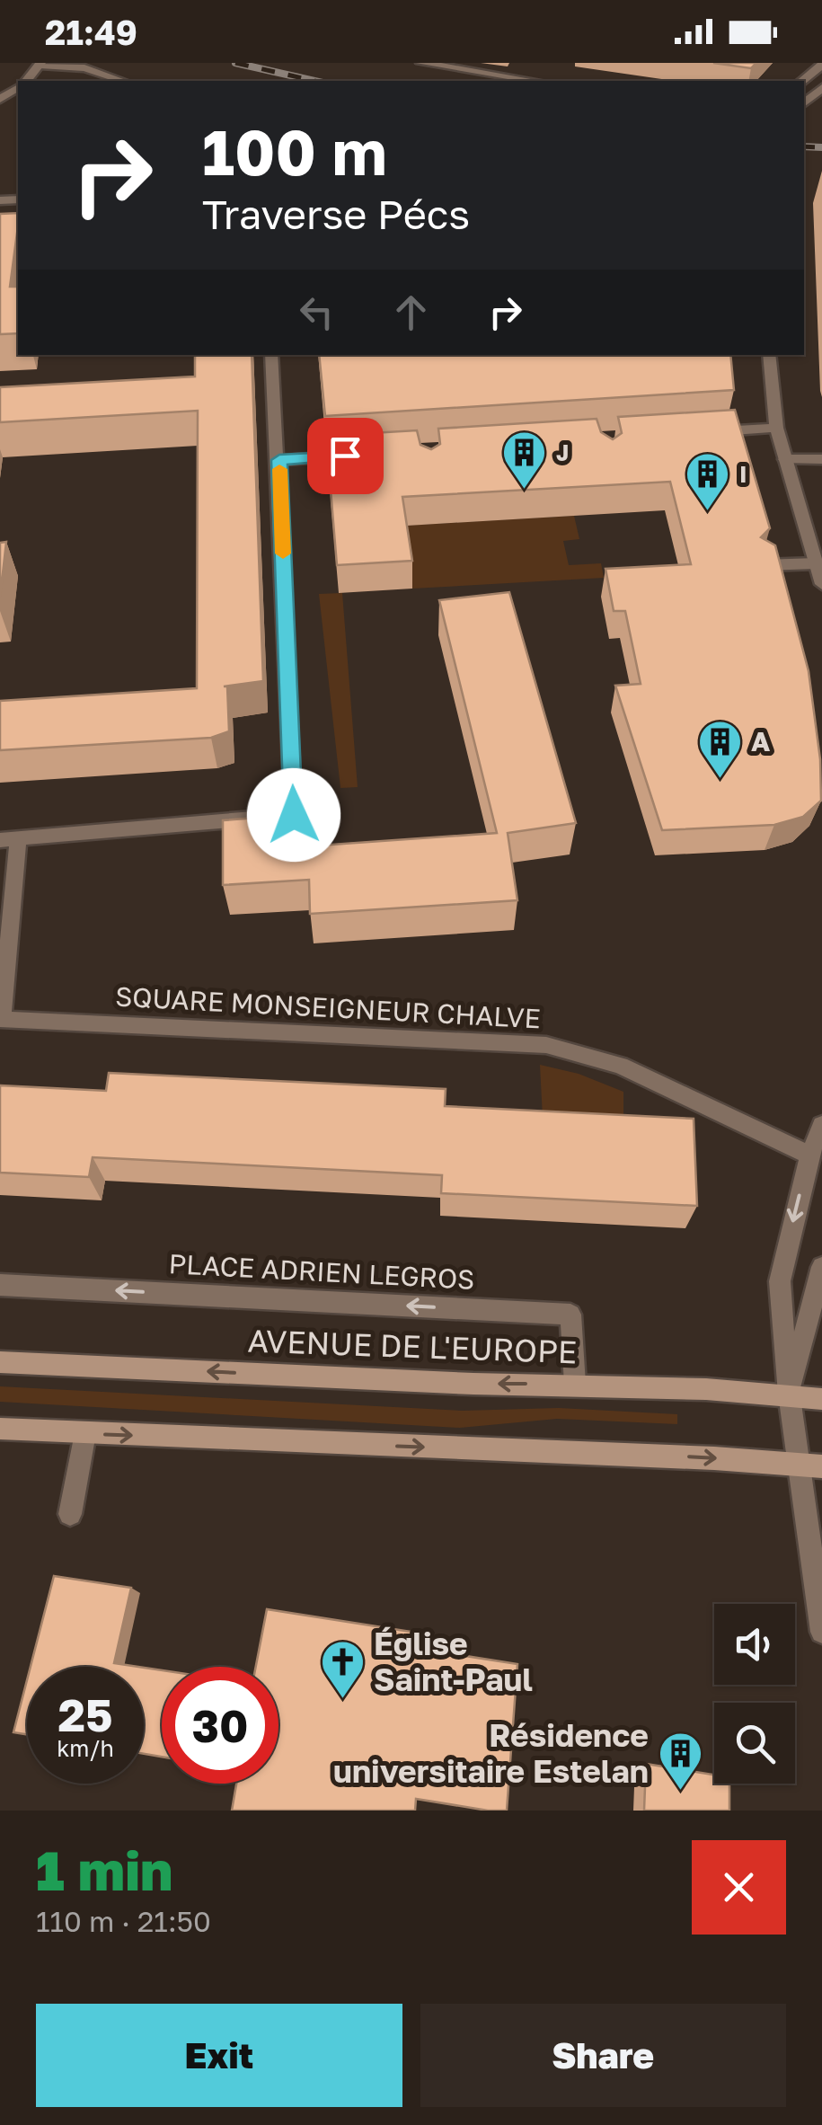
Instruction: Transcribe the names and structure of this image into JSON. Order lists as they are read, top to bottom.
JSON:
{
  "streets": {
    "main road": ["AVENUE DE L'EUROPE"],
    "street": ["SQUARE MONSEIGNEUR CHALVE", "PLACE ADRIEN LEGROS"]
  },
  "crossings": [
    ["PLACE ADRIEN LEGROS", "AVENUE DE L'EUROPE"]
  ],
  "one_way": ["PLACE ADRIEN LEGROS"],
  "places": {
    "building": [
      "J",
      "I",
      "A",
      "Résidence universitaire Estelan"
    ],
    "church": ["Église Saint-Paul"]
  },
  "page": {
    "status": "21:49",
    "turn": ["100 m", "Traverse Pécs"],
    "speed": "25 km/h",
    "limit": "30",
    "heading": ["1 min", "110 m · 21:50"],
    "buttons": ["Exit", "Share"]
  }
}
